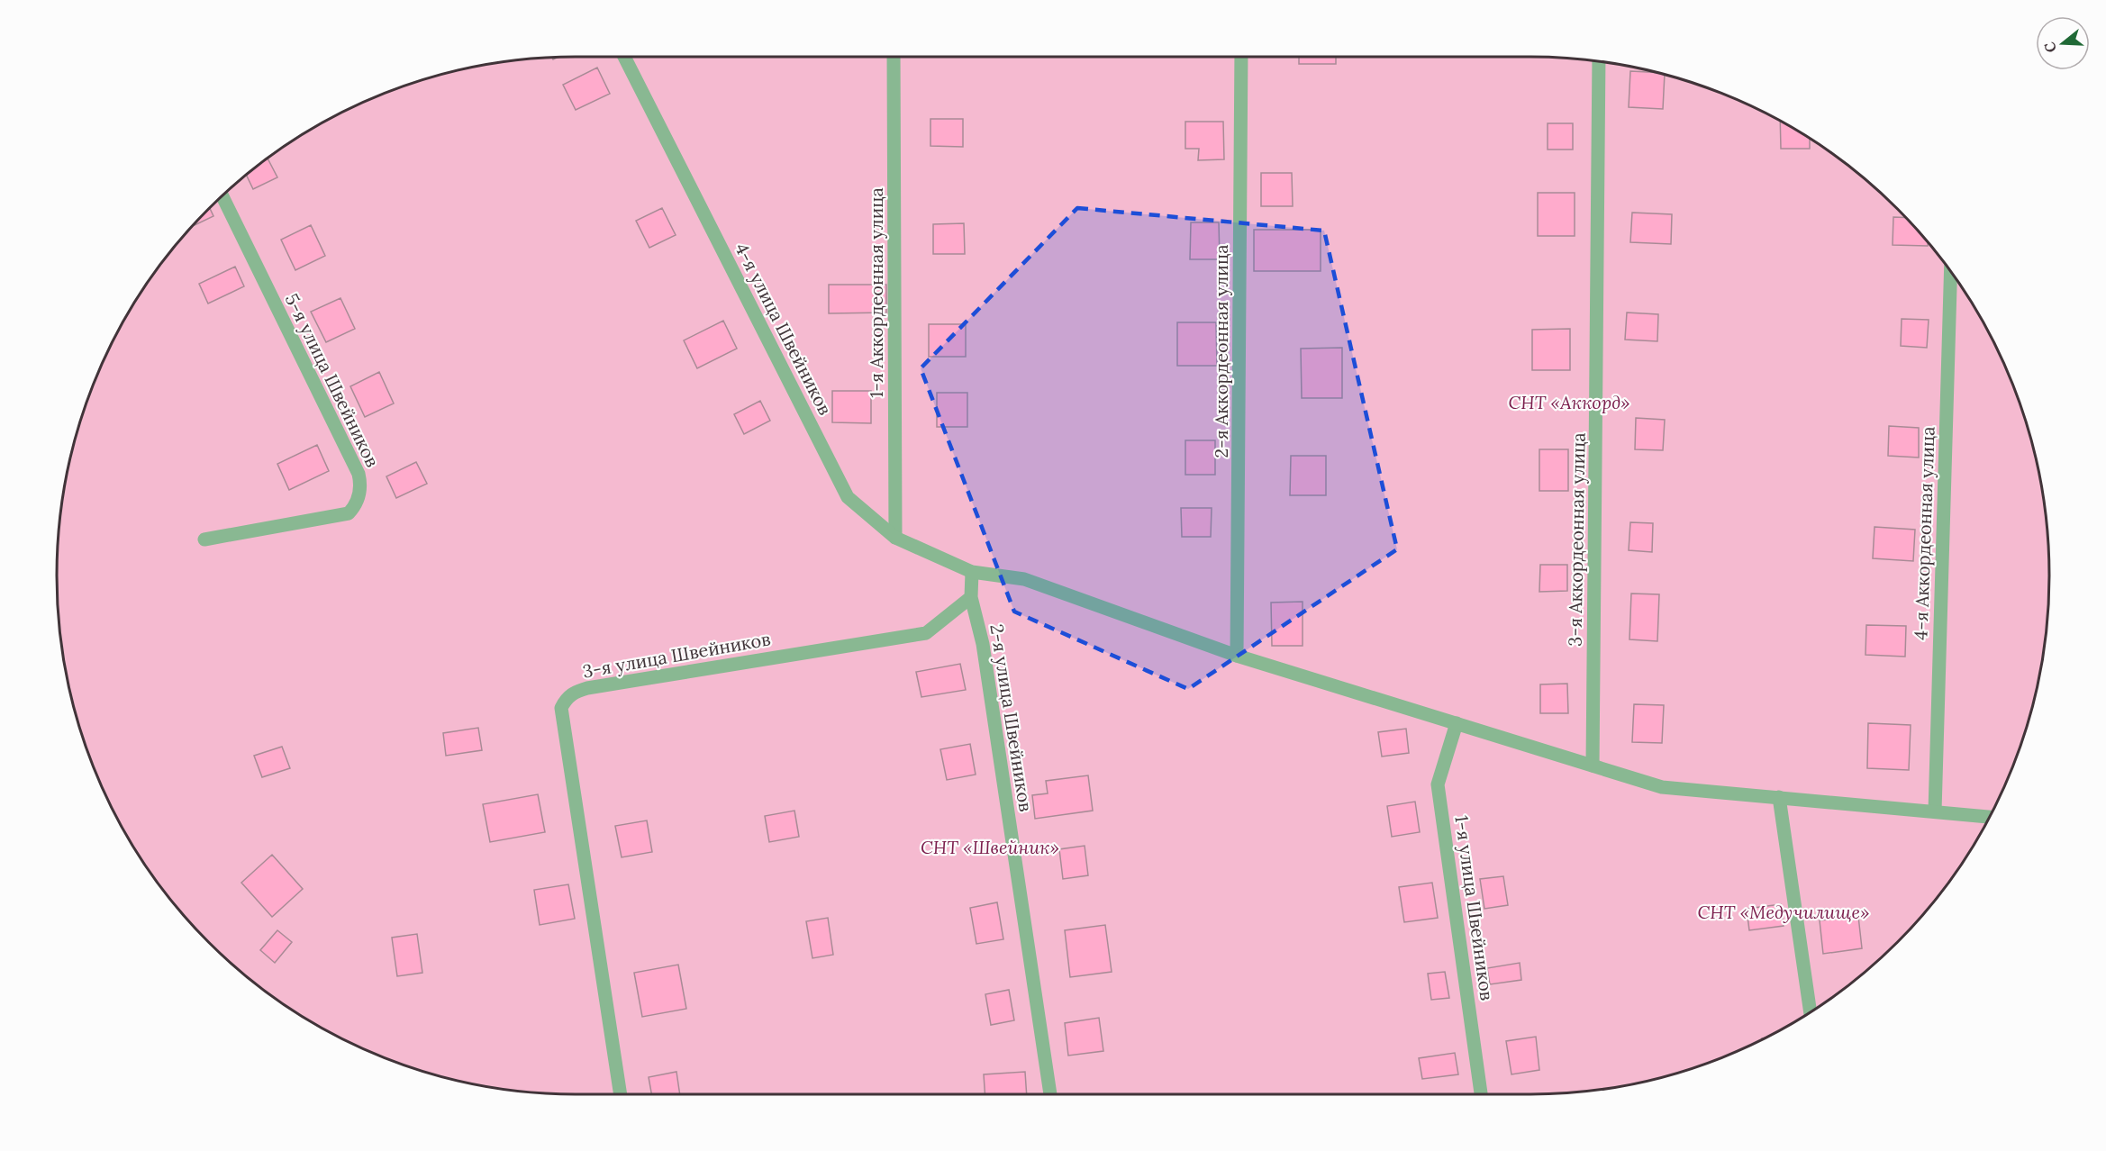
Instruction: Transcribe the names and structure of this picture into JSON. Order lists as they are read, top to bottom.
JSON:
{
  "streets": {
    "street": [
      "1-я Аккордеонная улица",
      "4-я улица Швейников",
      "2-я Аккордеонная улица",
      "5-я улица Швейников",
      "4-я Аккордеонная улица",
      "3-я Аккордеонная улица",
      "3-я улица Швейников",
      "2-я улица Швейников",
      "1-я улица Швейников"
    ]
  },
  "crossings": [
    ["1-я Аккордеонная улица", "4-я улица Швейников"],
    ["4-я улица Швейников", "2-я Аккордеонная улица"],
    ["4-я улица Швейников", "4-я Аккордеонная улица"],
    ["4-я улица Швейников", "3-я Аккордеонная улица"],
    ["4-я улица Швейников", "1-я улица Швейников"],
    ["3-я улица Швейников", "2-я улица Швейников"]
  ],
  "parks": ["СНТ «Аккорд»", "СНТ «Швейник»", "СНТ «Медучилище»"],
  "north": "left"
}
